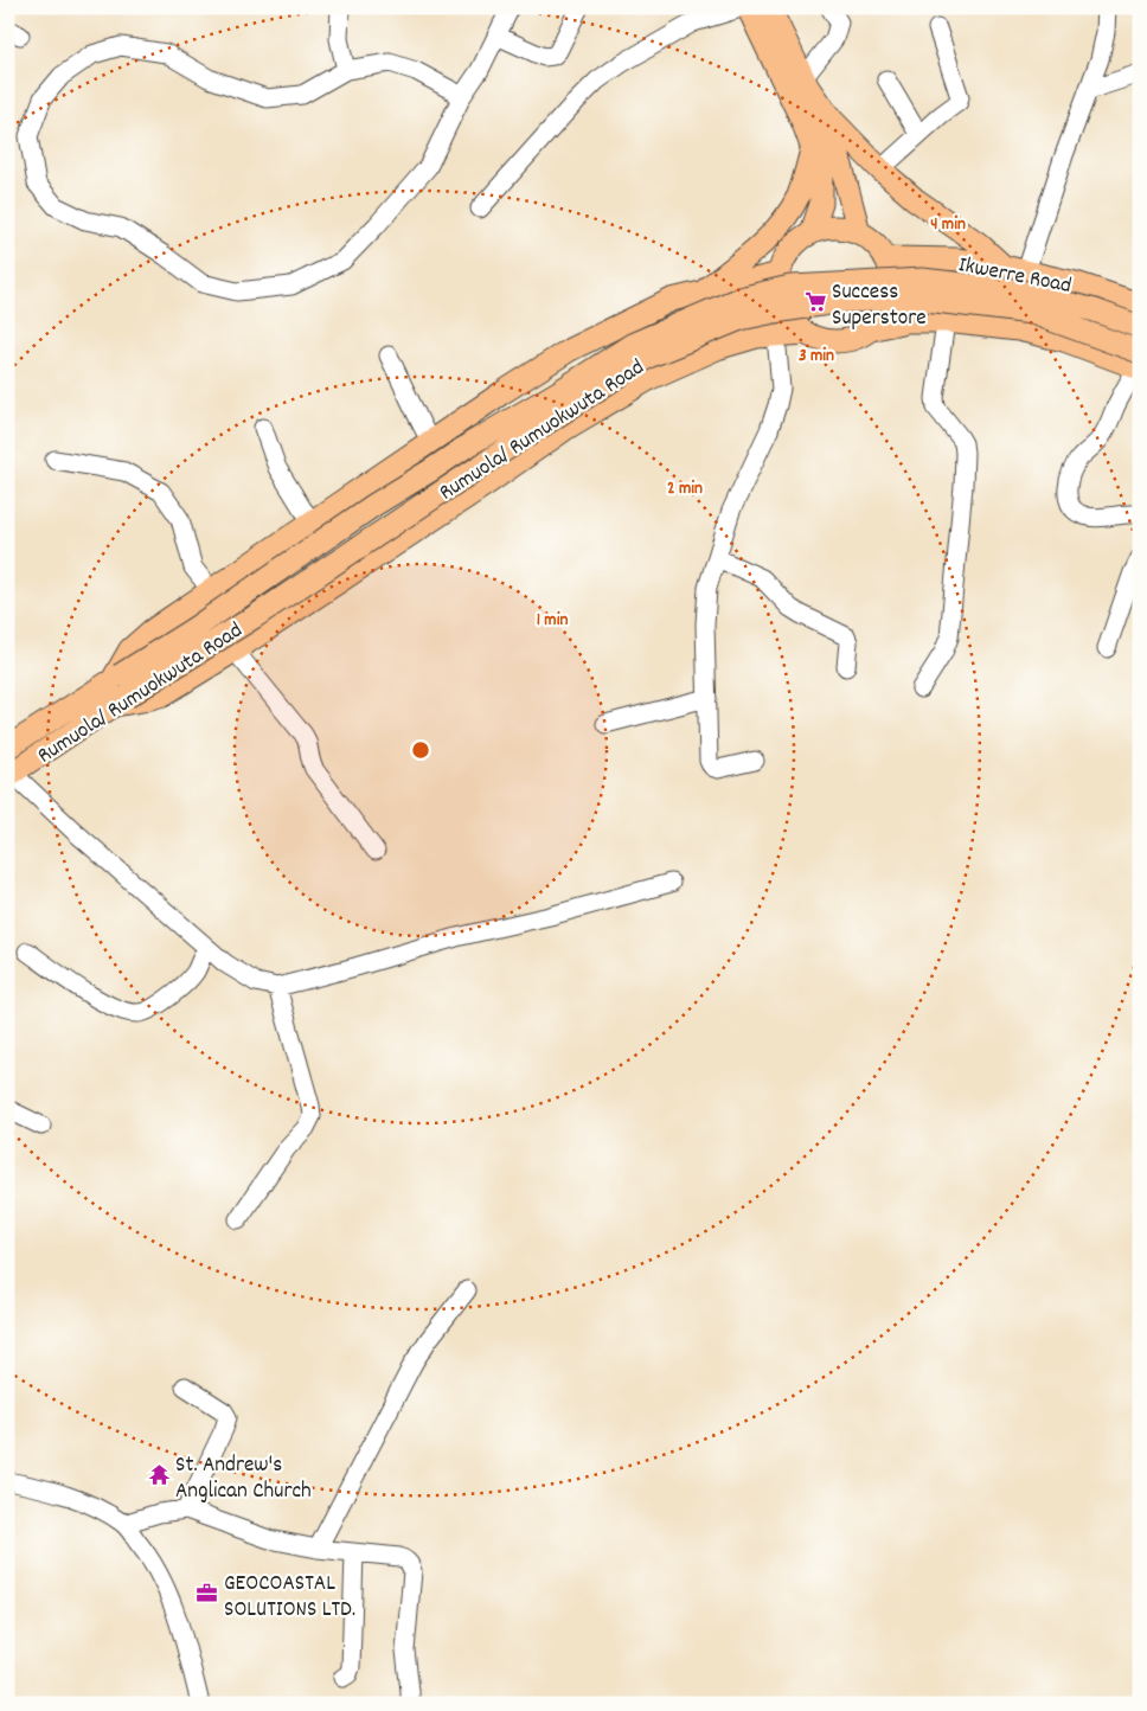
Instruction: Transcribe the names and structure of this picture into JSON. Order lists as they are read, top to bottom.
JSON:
{
  "streets": {
    "main road": ["Ikwerre Road", "Rumuola/ Rumuokwuta Road"]
  },
  "places": {
    "supermarket": ["Success Superstore"],
    "temple": ["St. Andrew's Anglican Church"],
    "office": ["GEOCOASTAL SOLUTIONS LTD."]
  },
  "rings": [
    "4 min",
    "3 min",
    "2 min",
    "1 min"
  ]
}
